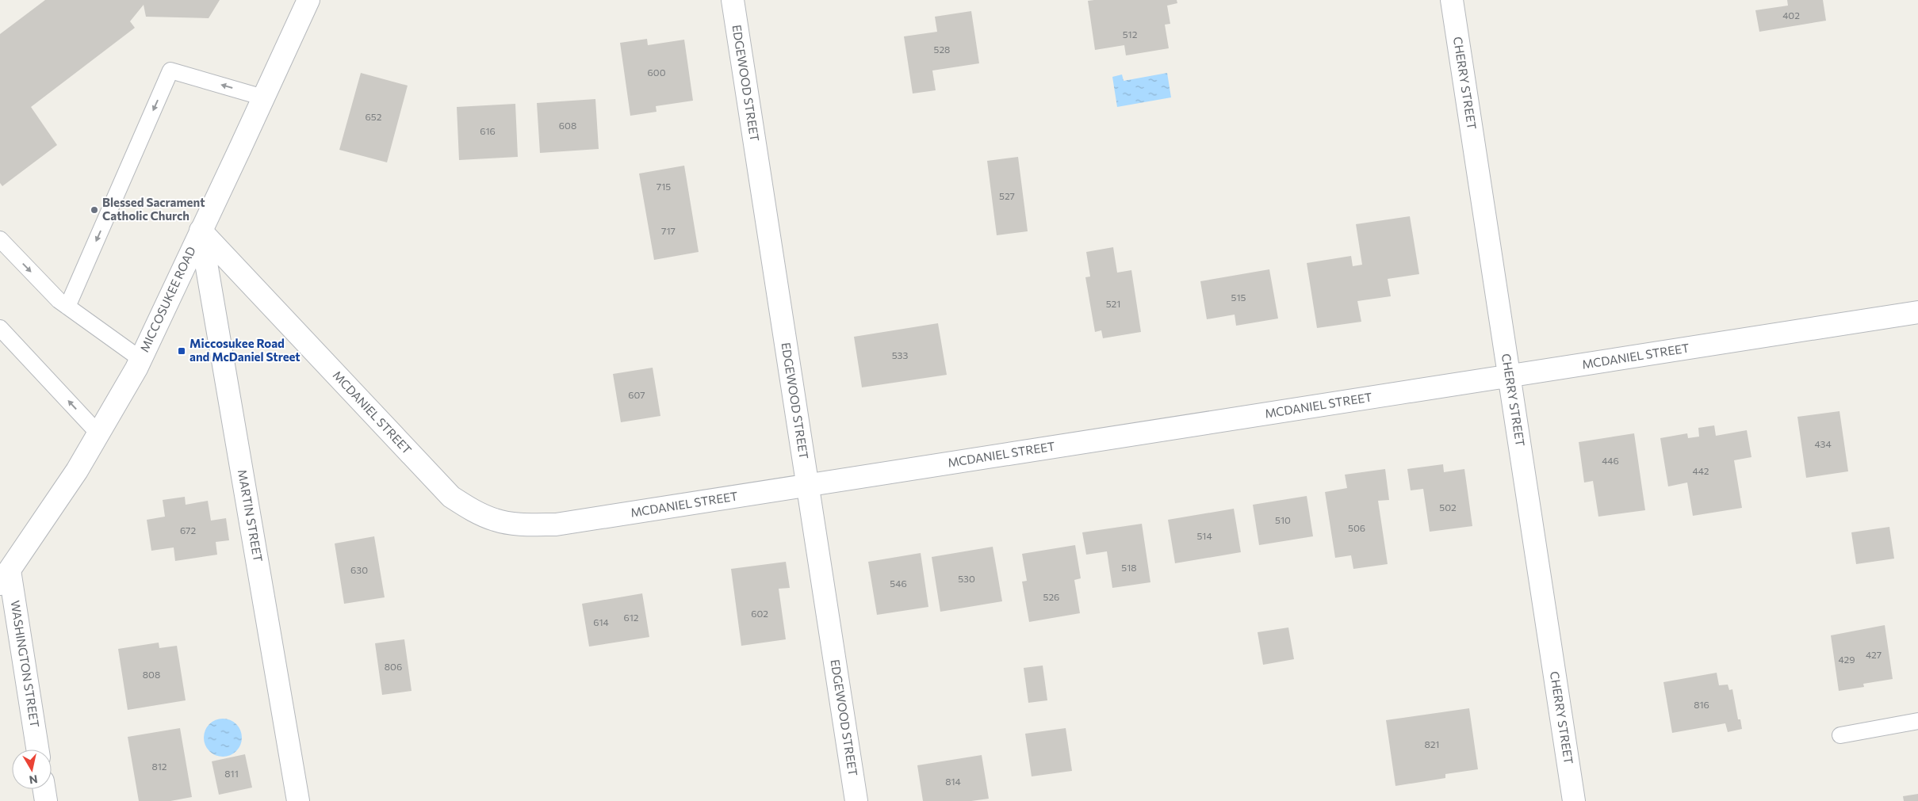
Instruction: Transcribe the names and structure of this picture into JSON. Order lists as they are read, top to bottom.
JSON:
{
  "streets": {
    "street": [
      "EDGEWOOD STREET",
      "CHERRY STREET",
      "MICCOSUKEE ROAD",
      "MCDANIEL STREET",
      "MARTIN STREET",
      "WASHINGTON STREET"
    ]
  },
  "crossings": [
    ["EDGEWOOD STREET", "MCDANIEL STREET"],
    ["CHERRY STREET", "MCDANIEL STREET"],
    ["MICCOSUKEE ROAD", "MCDANIEL STREET"],
    ["MICCOSUKEE ROAD", "MARTIN STREET"],
    ["MICCOSUKEE ROAD", "WASHINGTON STREET"],
    ["MCDANIEL STREET", "MARTIN STREET"]
  ],
  "places": {
    "other": ["Blessed Sacrament Catholic Church"],
    "transit": ["Miccosukee Road and McDaniel Street"]
  },
  "house_numbers": [
    "402",
    "512",
    "528",
    "600",
    "652",
    "608",
    "616",
    "715",
    "527",
    "717",
    "515",
    "521",
    "533",
    "607",
    "434",
    "446",
    "442",
    "502",
    "510",
    "506",
    "672",
    "514",
    "518",
    "630",
    "530",
    "546",
    "526",
    "602",
    "612",
    "614",
    "427",
    "429",
    "806",
    "808",
    "816",
    "821",
    "812",
    "811",
    "814"
  ],
  "north": "bottom"
}
